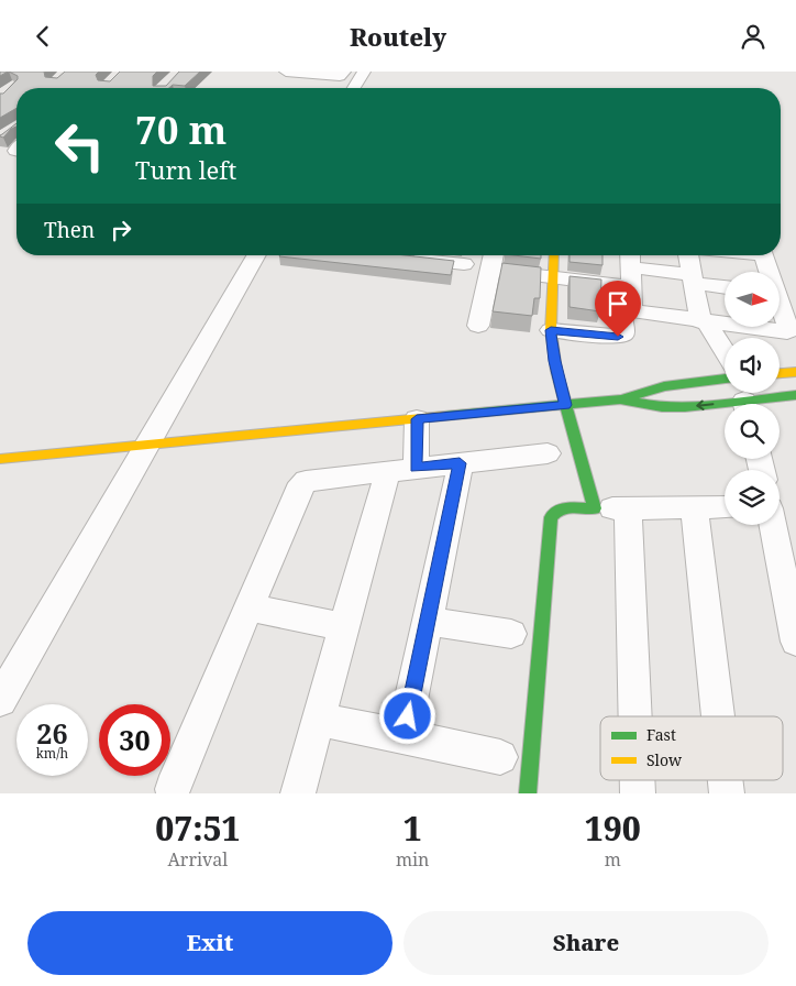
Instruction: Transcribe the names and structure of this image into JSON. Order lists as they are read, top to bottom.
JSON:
{
  "legend": ["Fast", "Slow"],
  "north": "right",
  "page": {
    "header": "Routely",
    "turn": ["70 m", "Turn left"],
    "then": "Then",
    "speed": "26 km/h",
    "limit": "30",
    "eta": [
      "07:51",
      "Arrival",
      "1",
      "min",
      "190",
      "m"
    ],
    "buttons": ["Exit", "Share"]
  }
}
